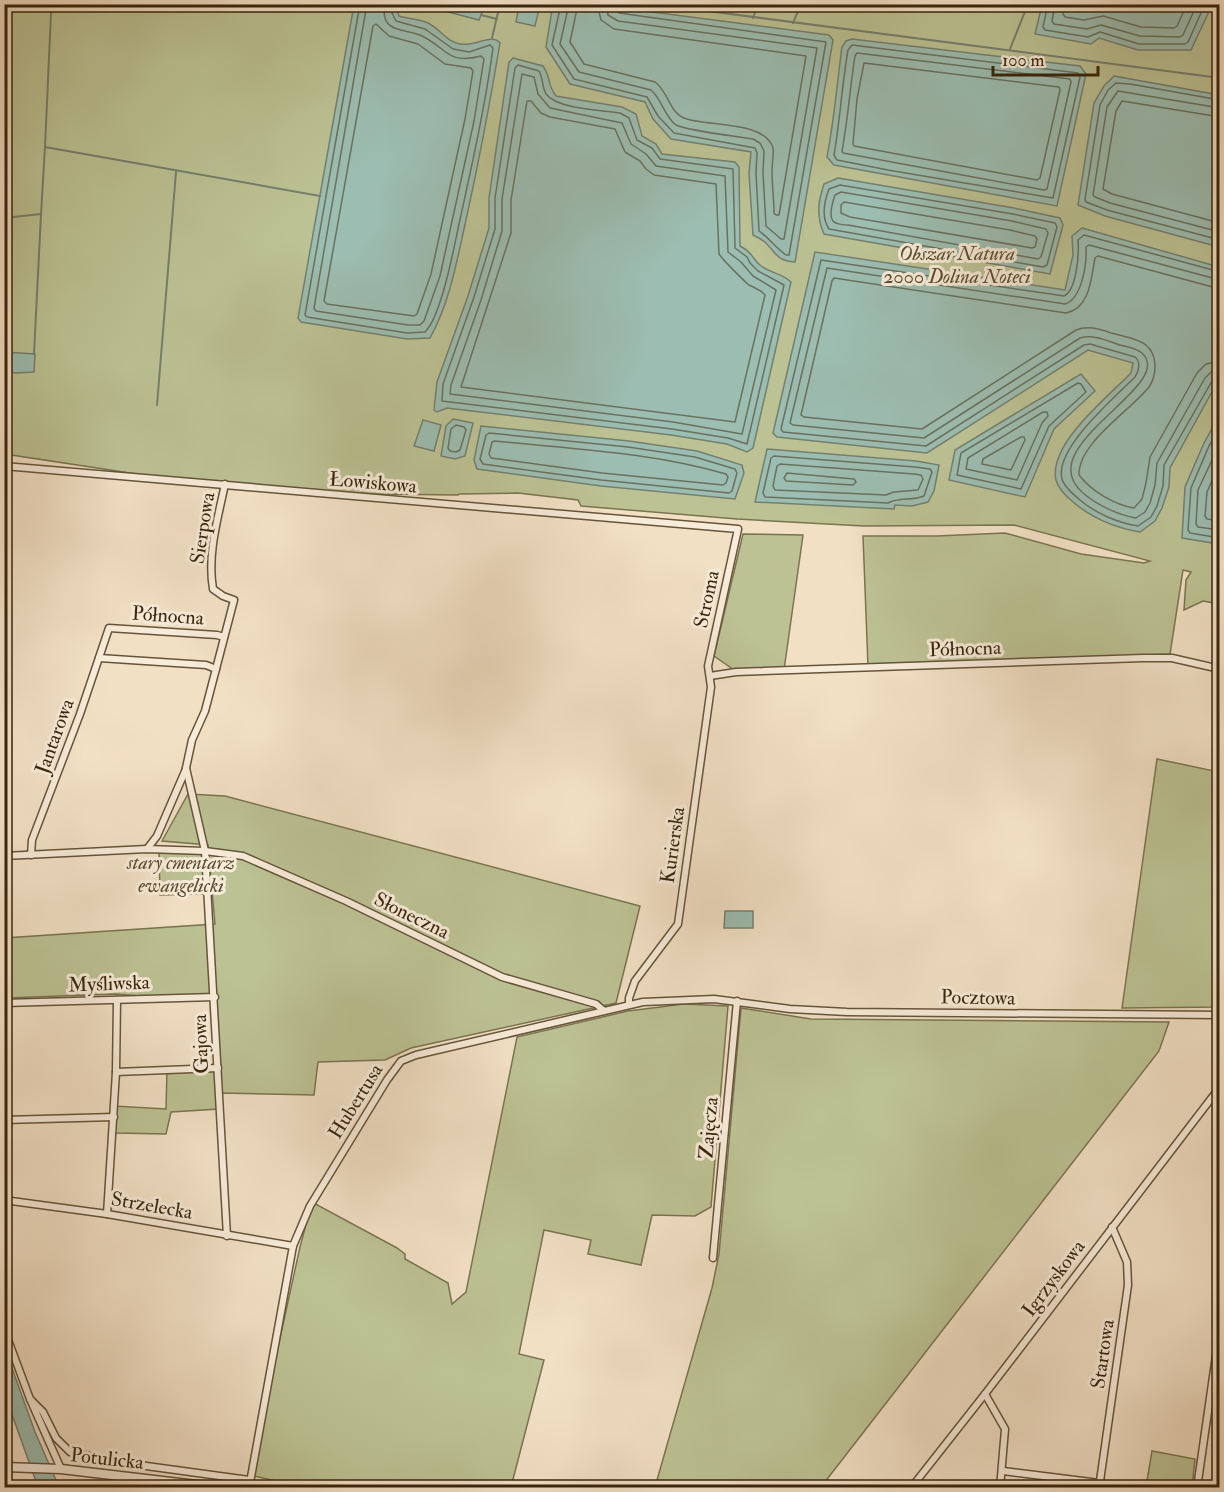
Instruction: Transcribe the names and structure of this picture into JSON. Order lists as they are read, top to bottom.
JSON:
{
  "streets": {
    "street": [
      "Łowiskowa",
      "Sierpowa",
      "Stroma",
      "Północna",
      "Jantarowa",
      "Kurierska",
      "Słoneczna",
      "Myśliwska",
      "Pocztowa",
      "Gajowa",
      "Hubertusa",
      "Zajęcza",
      "Strzelecka",
      "Igrzyskowa",
      "Startowa",
      "Potulicka"
    ]
  },
  "crossings": [
    ["Łowiskowa", "Sierpowa"],
    ["Łowiskowa", "Stroma"],
    ["Sierpowa", "Północna"],
    ["Stroma", "Północna"],
    ["Stroma", "Kurierska"],
    ["Północna", "Jantarowa"],
    ["Północna", "Kurierska"],
    ["Jantarowa", "Słoneczna"],
    ["Kurierska", "Hubertusa"],
    ["Słoneczna", "Gajowa"],
    ["Słoneczna", "Hubertusa"],
    ["Myśliwska", "Gajowa"],
    ["Pocztowa", "Hubertusa"],
    ["Pocztowa", "Zajęcza"],
    ["Gajowa", "Strzelecka"],
    ["Hubertusa", "Zajęcza"],
    ["Hubertusa", "Strzelecka"],
    ["Igrzyskowa", "Startowa"]
  ],
  "parks": ["Obszar Natura 2000 Dolina Noteci", "stary cmentarz ewangelicki"],
  "scale_bar": "100 m"
}
